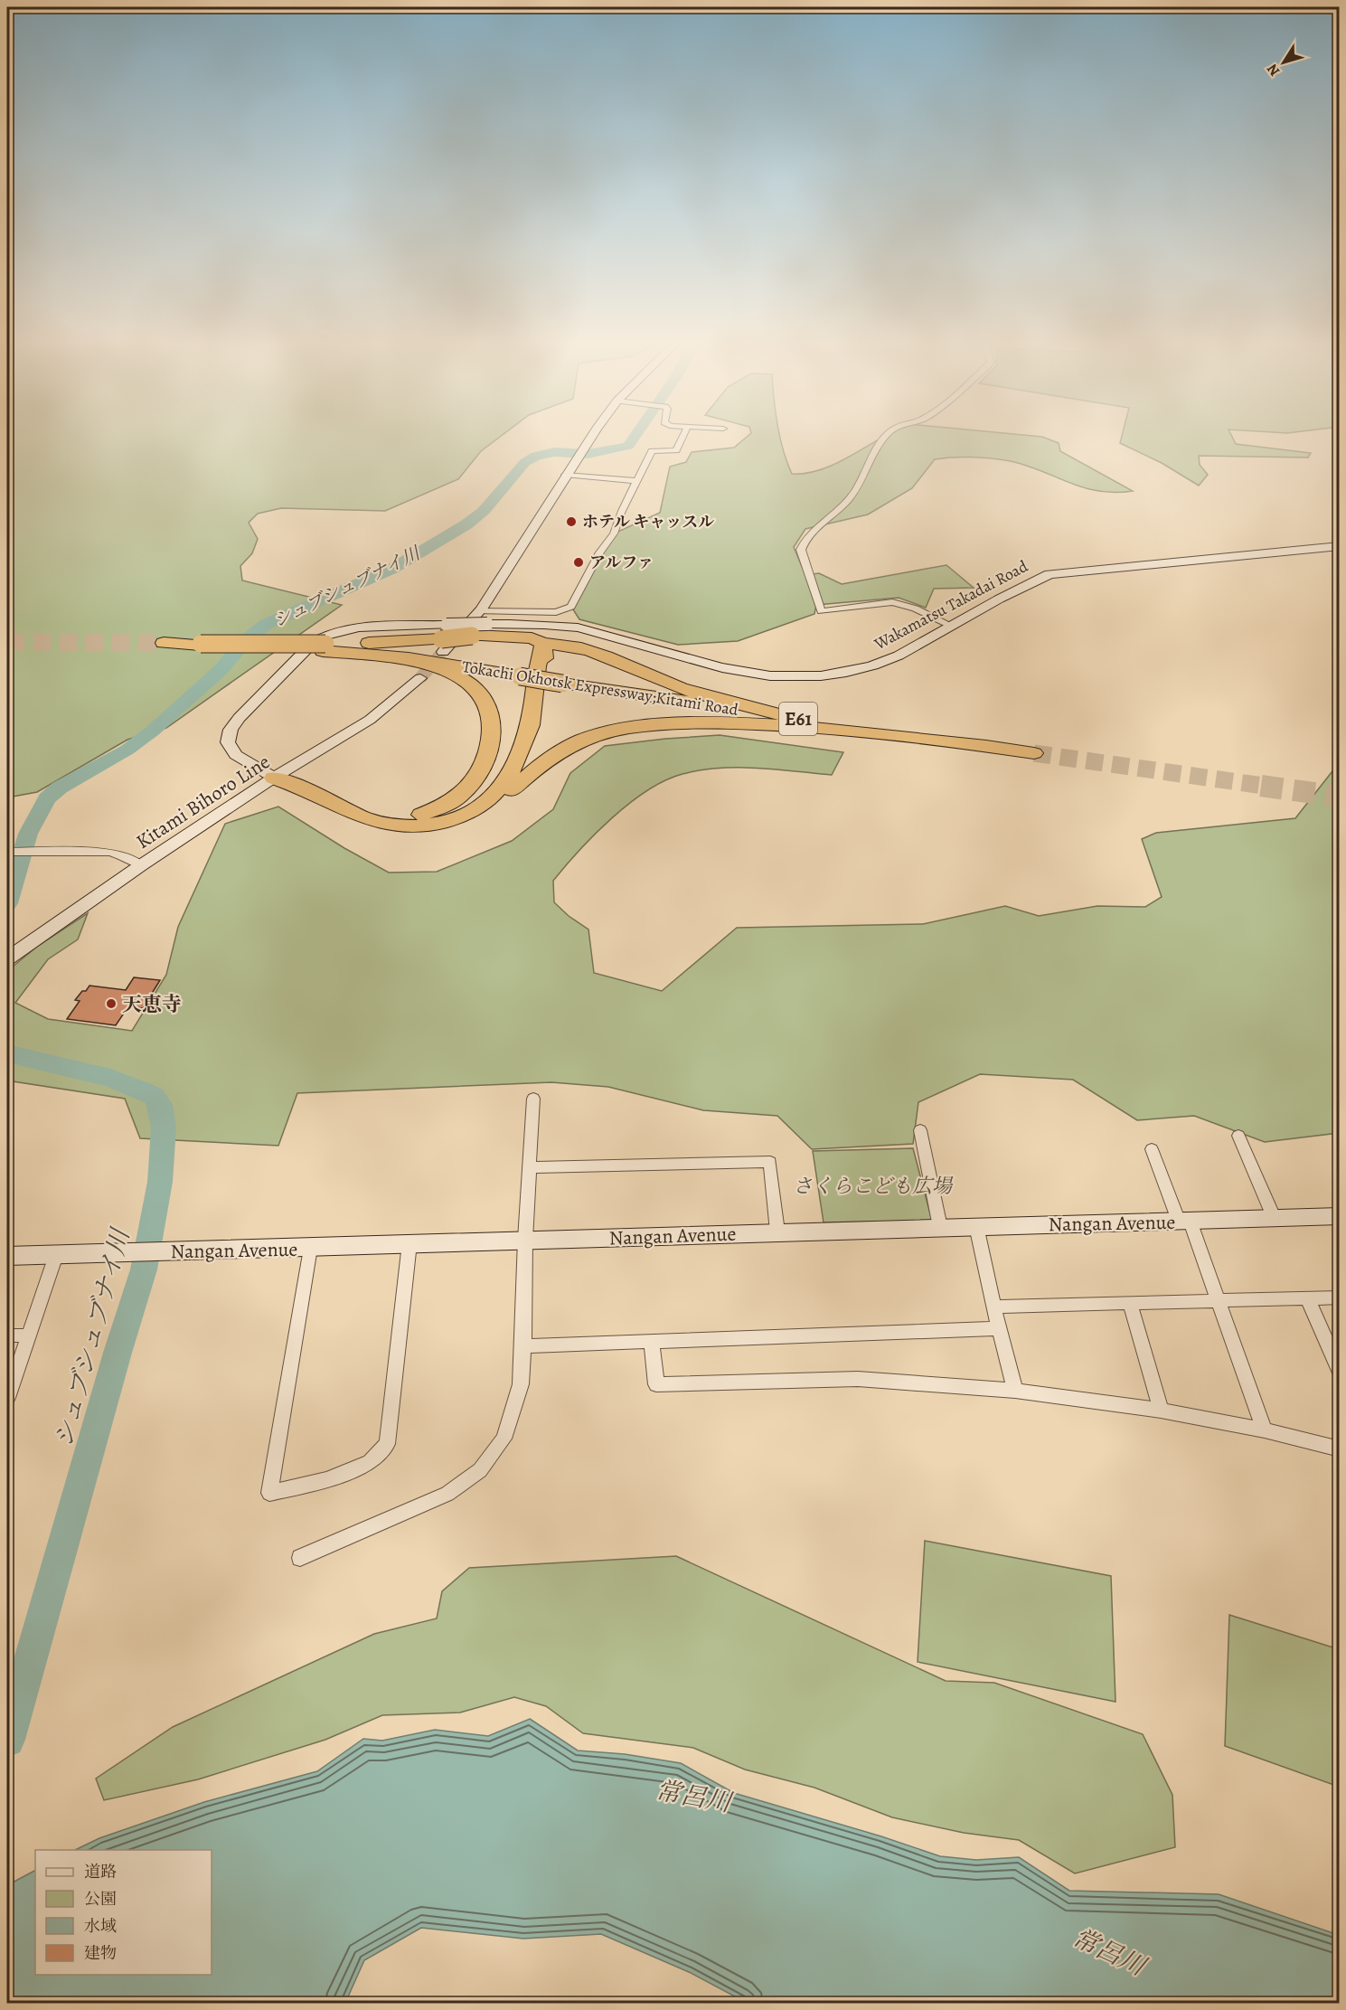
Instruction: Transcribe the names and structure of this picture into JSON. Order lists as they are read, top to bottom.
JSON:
{
  "streets": {
    "highway": ["Tokachi Okhotsk Expressway;Kitami Road", "E61"],
    "main road": ["Wakamatsu Takadai Road", "Kitami Bihoro Line", "Nangan Avenue"]
  },
  "water": ["シュブシュブナイ川", "常呂川"],
  "parks": ["さくらこども広場"],
  "places": ["ホテル キャッスル", "アルファ", "天恵寺"],
  "legend": [
    "道路",
    "公園",
    "水域",
    "建物"
  ],
  "north": "bottom left"
}
